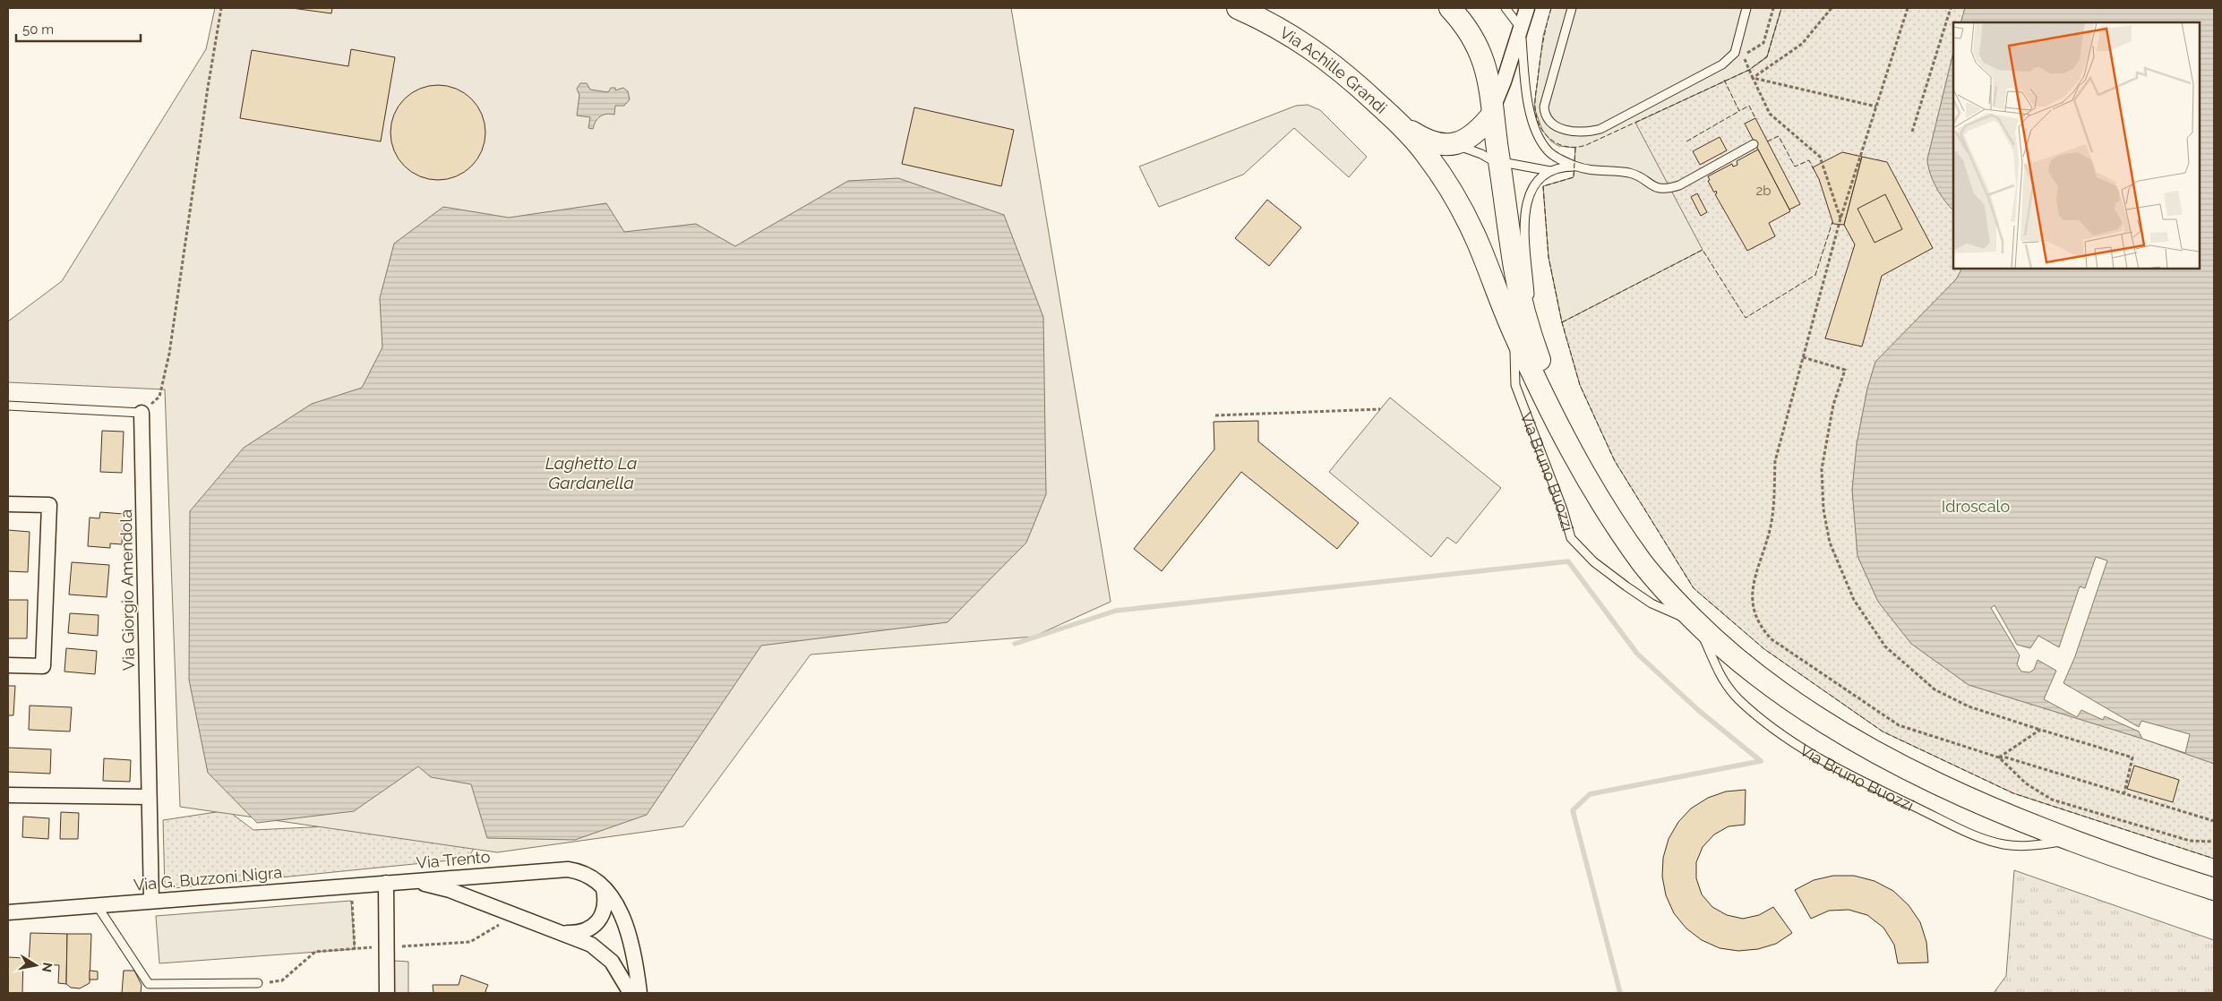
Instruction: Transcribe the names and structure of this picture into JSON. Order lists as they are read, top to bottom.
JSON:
{
  "streets": {
    "main road": ["Via Achille Grandi", "Via Bruno Buozzi"],
    "street": ["Via Giorgio Amendola", "Via Trento", "Via G. Buzzoni Nigra"]
  },
  "crossings": [
    ["Via Achille Grandi", "Via Bruno Buozzi"],
    ["Via Giorgio Amendola", "Via G. Buzzoni Nigra"],
    ["Via Trento", "Via G. Buzzoni Nigra"]
  ],
  "water": ["Laghetto La Gardanella"],
  "parks": ["Idroscalo"],
  "house_numbers": ["2b"],
  "scale_bar": "50 m",
  "north": "right"
}
